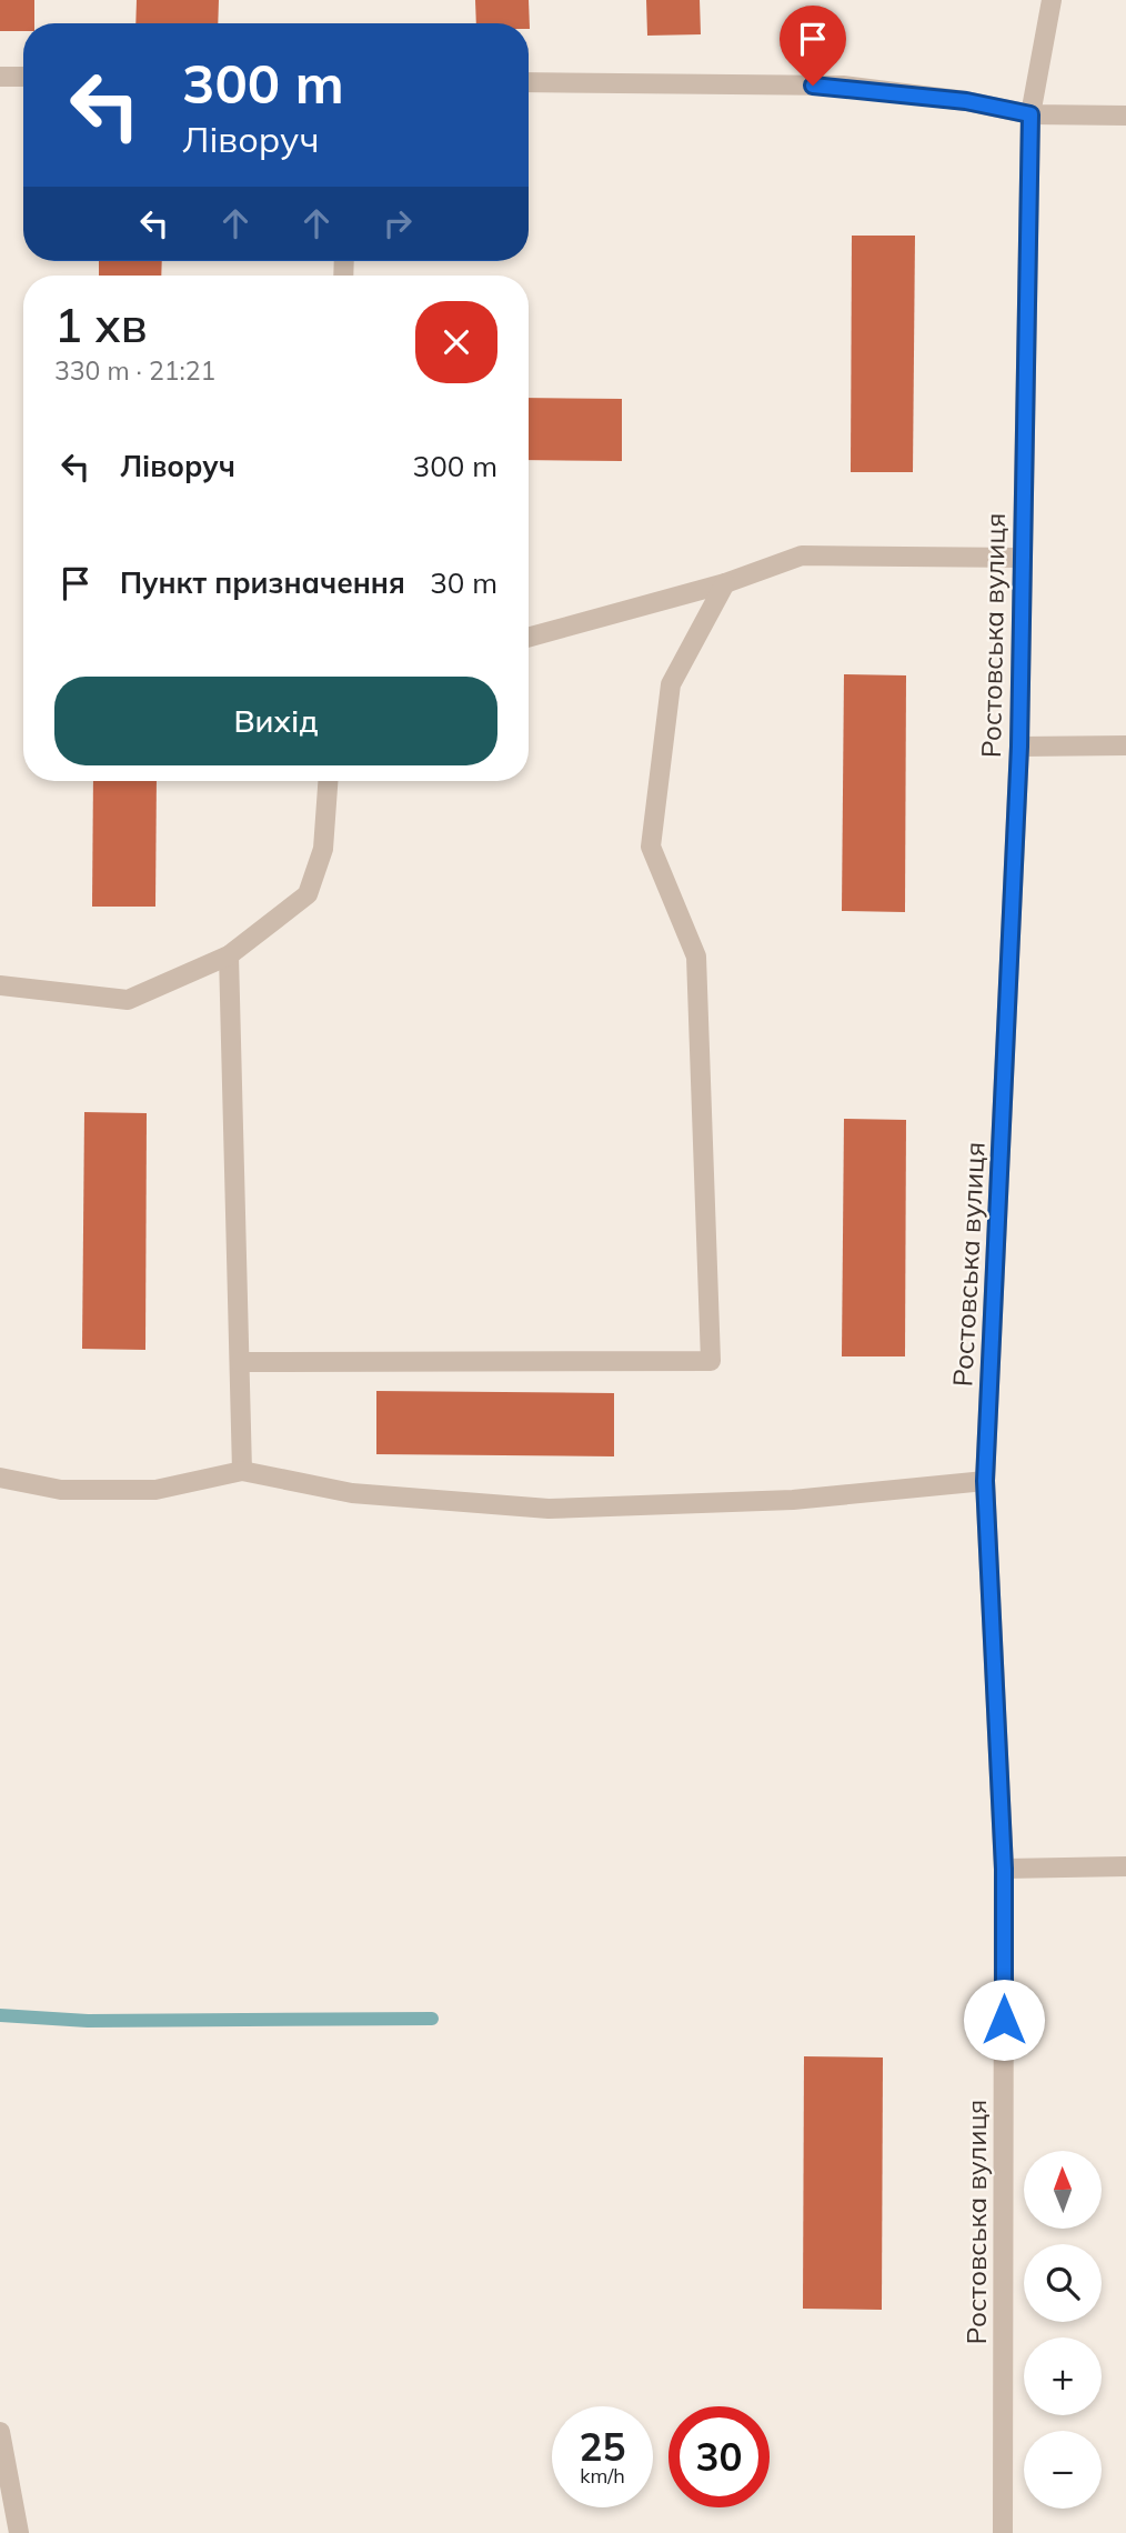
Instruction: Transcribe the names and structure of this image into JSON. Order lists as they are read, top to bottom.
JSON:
{
  "streets": {
    "street": ["Ростовська вулиця"]
  },
  "north": "top",
  "page": {
    "turn": ["300 m", "Ліворуч"],
    "heading": ["1 хв", "330 m · 21:21"],
    "list": [
      {
        "name": "Ліворуч",
        "value": "300 m"
      },
      {
        "name": "Пункт призначення",
        "value": "30 m"
      }
    ],
    "buttons": "Вихід",
    "map_buttons": ["+", "−"],
    "speed": "25 km/h",
    "limit": "30"
  }
}
